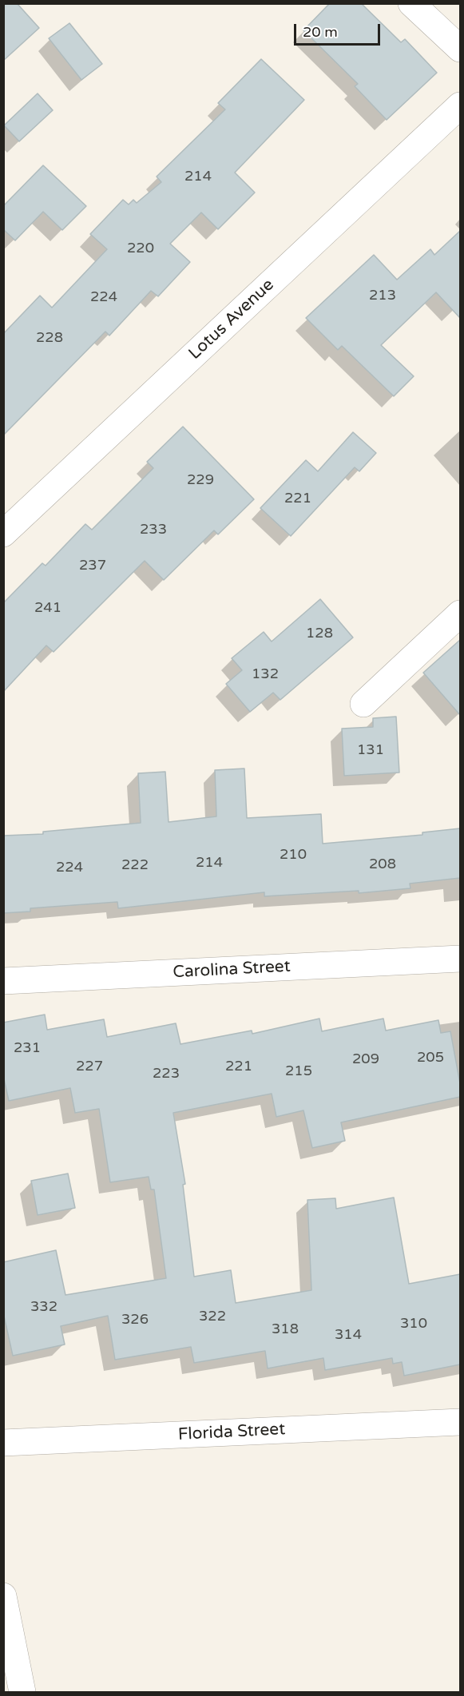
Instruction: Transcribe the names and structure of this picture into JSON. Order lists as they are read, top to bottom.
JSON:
{
  "streets": {
    "street": ["Lotus Avenue", "Carolina Street", "Florida Street"]
  },
  "house_numbers": [
    "214",
    "220",
    "213",
    "224",
    "228",
    "229",
    "221",
    "233",
    "237",
    "241",
    "128",
    "132",
    "131",
    "210",
    "214",
    "208",
    "222",
    "224",
    "231",
    "205",
    "209",
    "227",
    "221",
    "215",
    "223",
    "332",
    "322",
    "326",
    "310",
    "318",
    "314"
  ],
  "scale_bar": "20 m"
}
